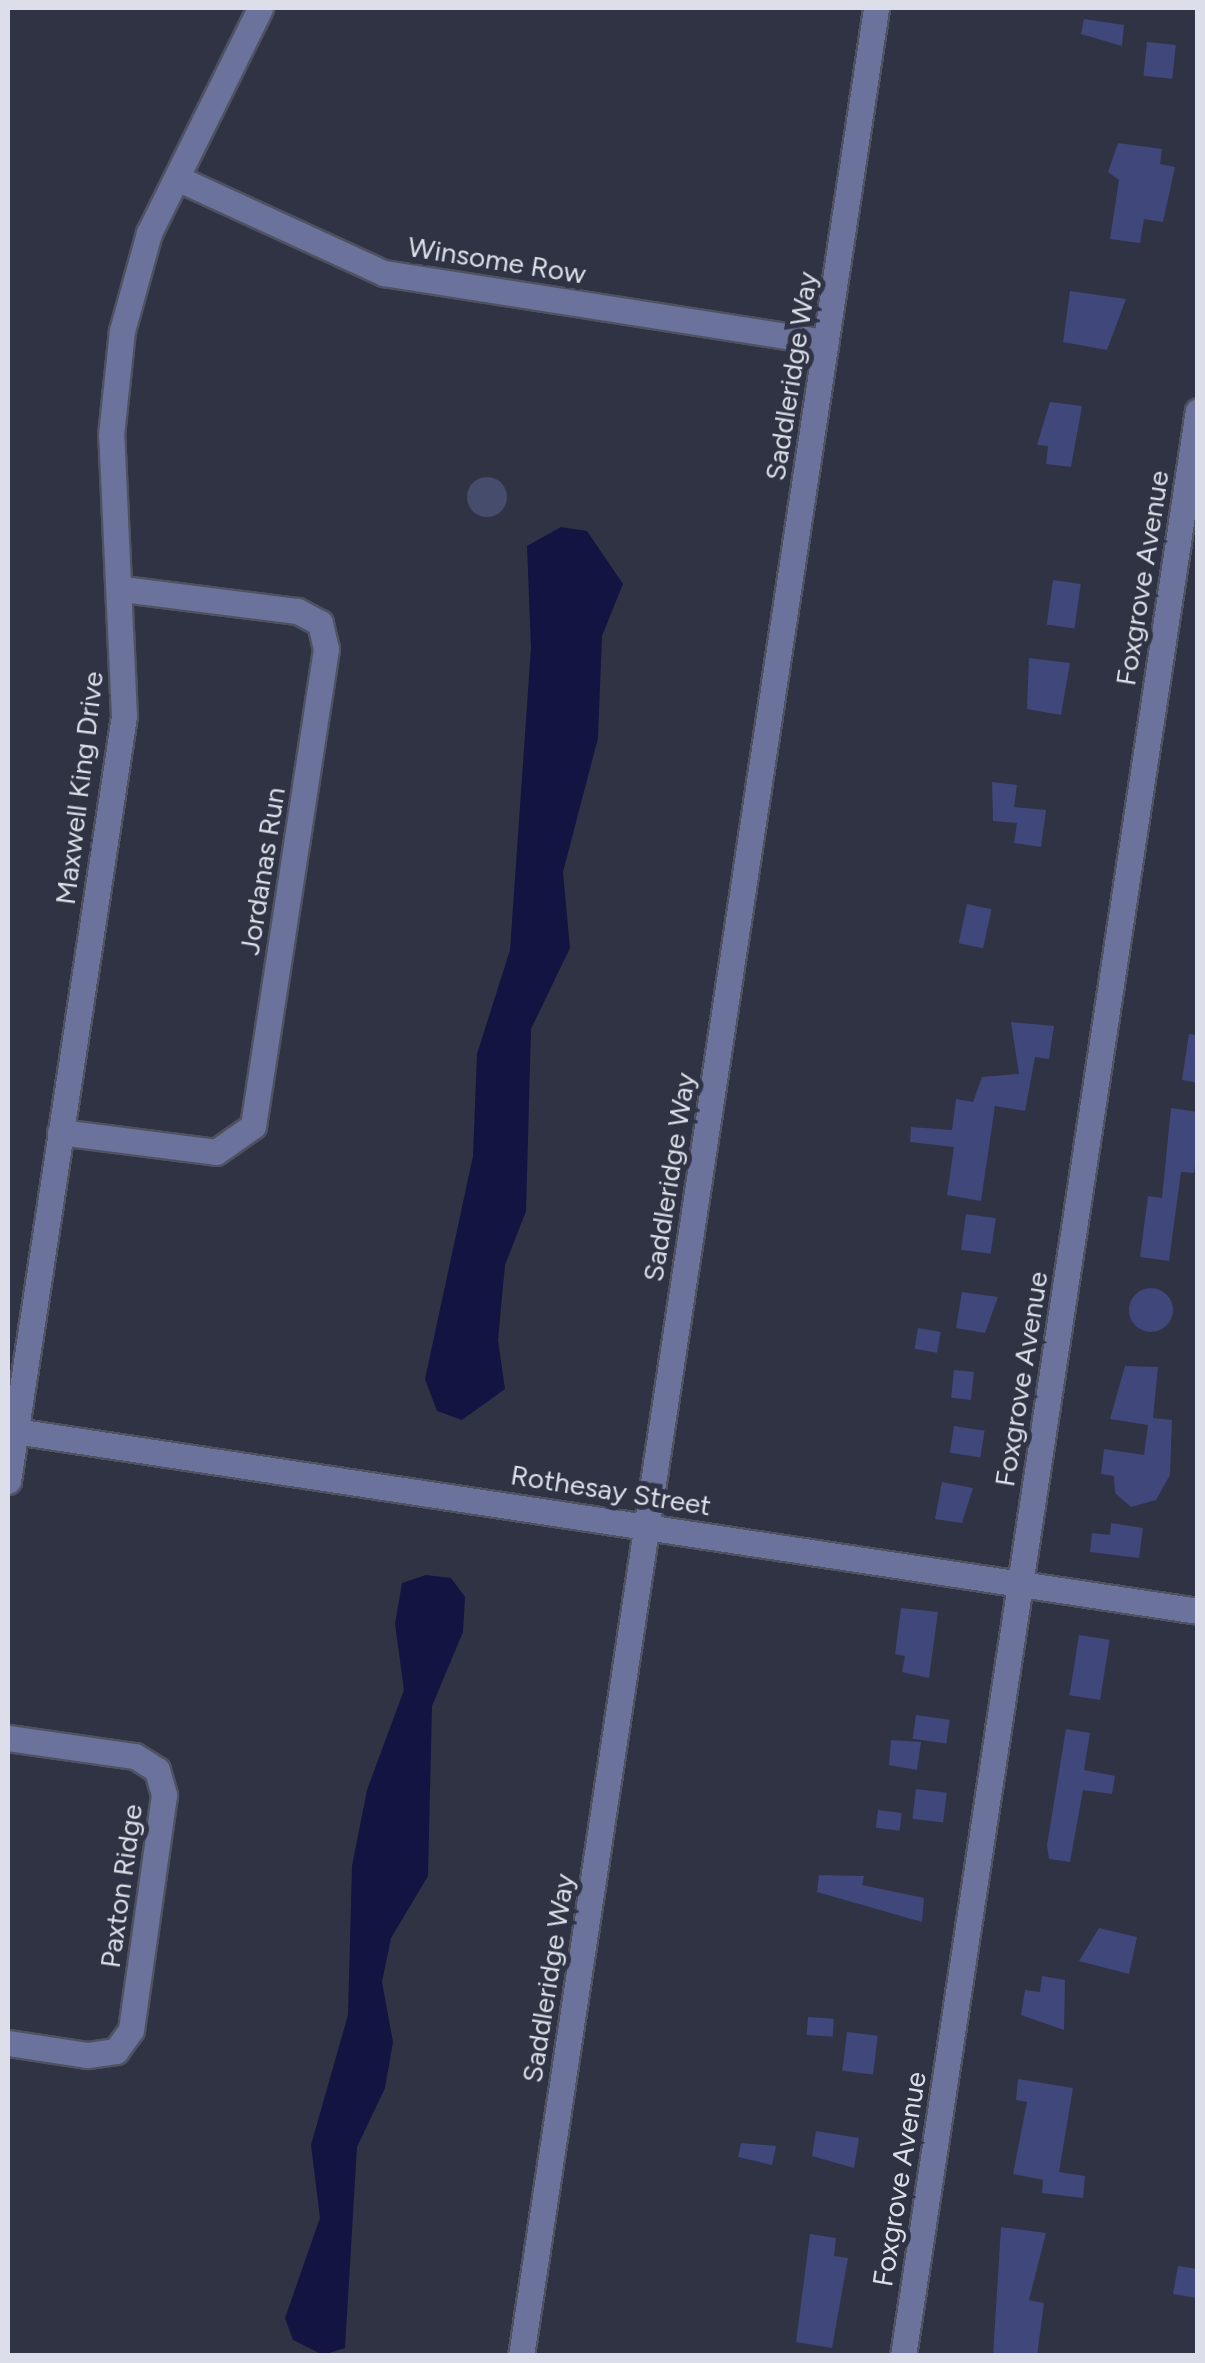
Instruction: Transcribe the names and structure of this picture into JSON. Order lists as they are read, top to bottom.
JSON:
{
  "streets": {
    "street": [
      "Winsome Row",
      "Saddleridge Way",
      "Foxgrove Avenue",
      "Maxwell King Drive",
      "Jordanas Run",
      "Rothesay Street",
      "Paxton Ridge"
    ]
  },
  "crossings": [
    ["Winsome Row", "Saddleridge Way"],
    ["Winsome Row", "Maxwell King Drive"],
    ["Saddleridge Way", "Rothesay Street"],
    ["Foxgrove Avenue", "Rothesay Street"],
    ["Maxwell King Drive", "Jordanas Run"],
    ["Maxwell King Drive", "Rothesay Street"]
  ]
}
